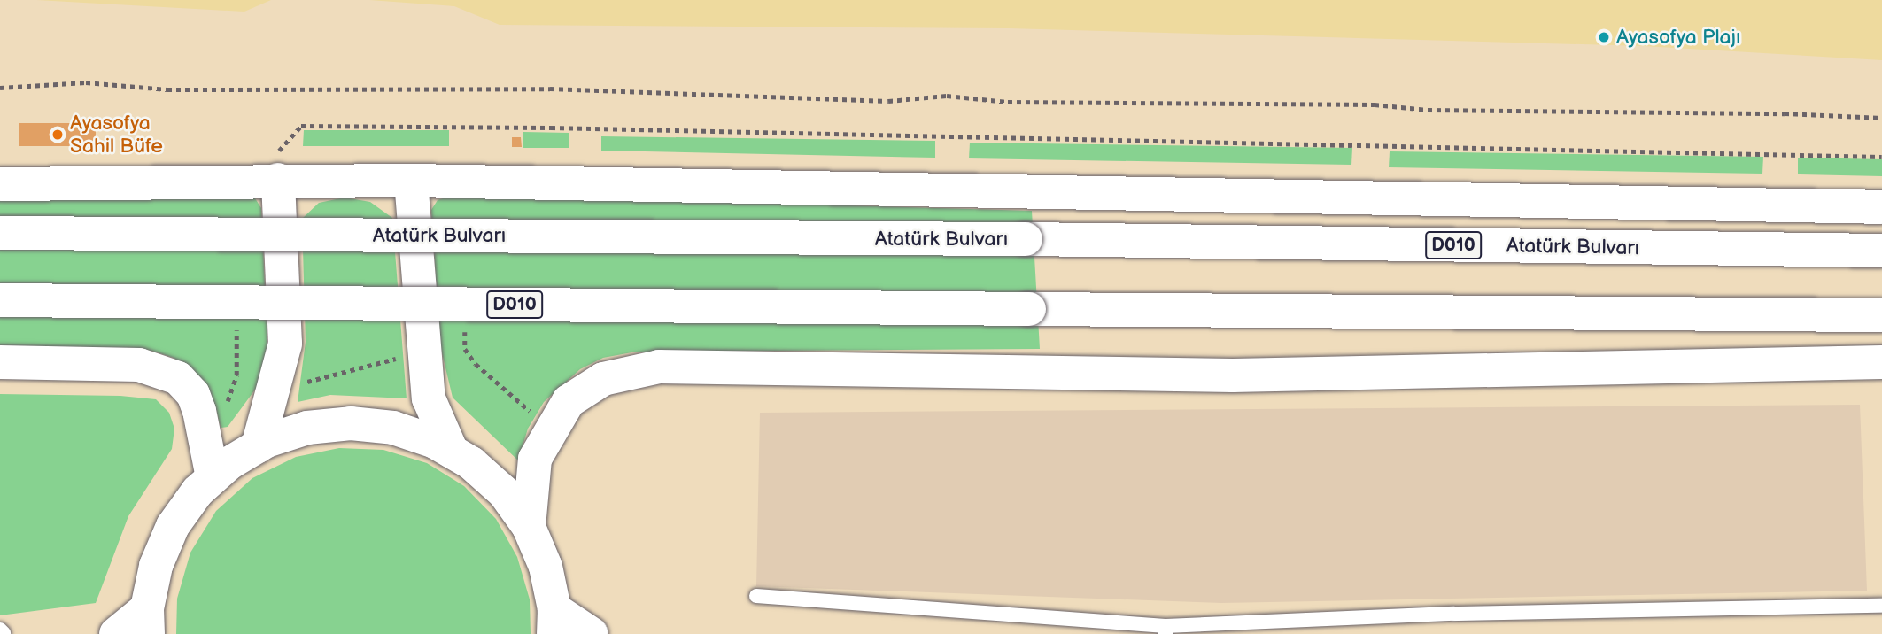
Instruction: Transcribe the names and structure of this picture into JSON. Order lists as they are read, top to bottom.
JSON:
{
  "streets": {
    "main road": ["Atatürk Bulvarı", "D010"]
  },
  "places": ["Ayasofya Plajı", "Ayasofya Sahil Büfe"]
}
